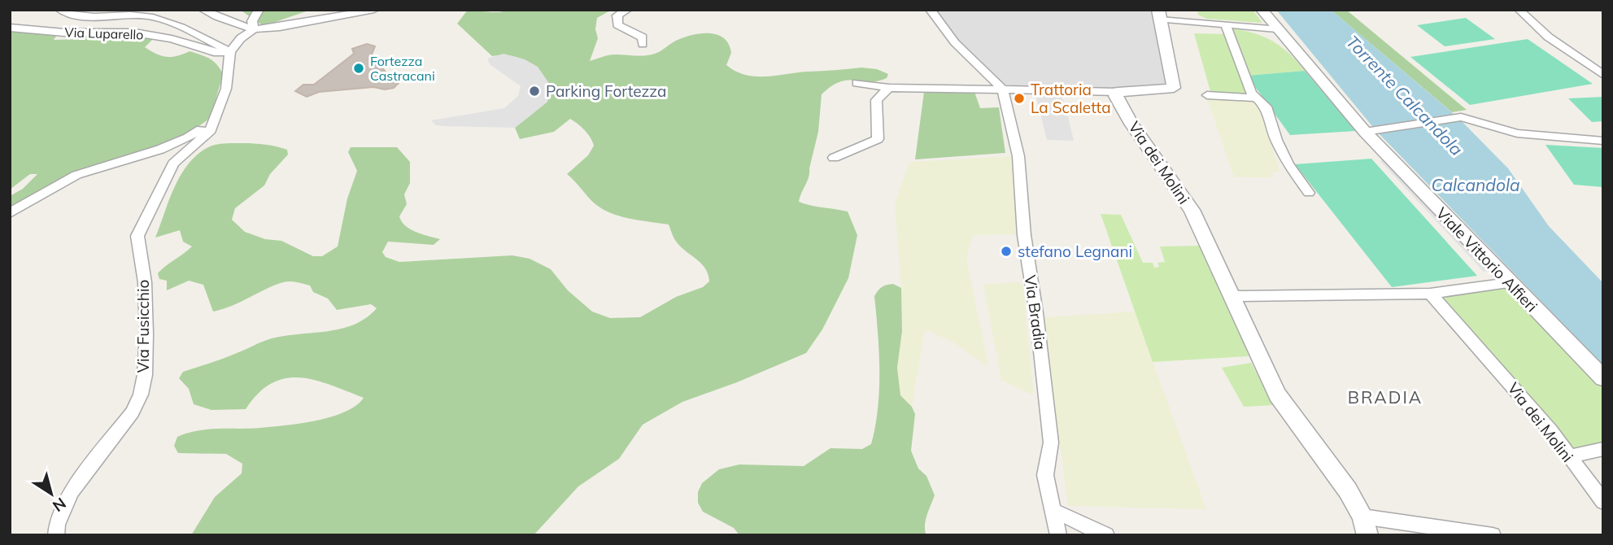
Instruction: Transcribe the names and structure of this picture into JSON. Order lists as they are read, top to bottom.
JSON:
{
  "streets": {
    "street": [
      "Via Luparello",
      "Via dei Molini",
      "Viale Vittorio Alfieri",
      "Via Bradia",
      "Via Fusicchio"
    ]
  },
  "crossings": [
    ["Via Luparello", "Via Fusicchio"]
  ],
  "districts": ["BRADIA"],
  "water": ["Torrente Calcandola", "Calcandola"],
  "places": [
    "Fortezza Castracani",
    "Parking Fortezza",
    "Trattoria La Scaletta",
    "stefano Legnani"
  ],
  "north": "bottom right"
}
